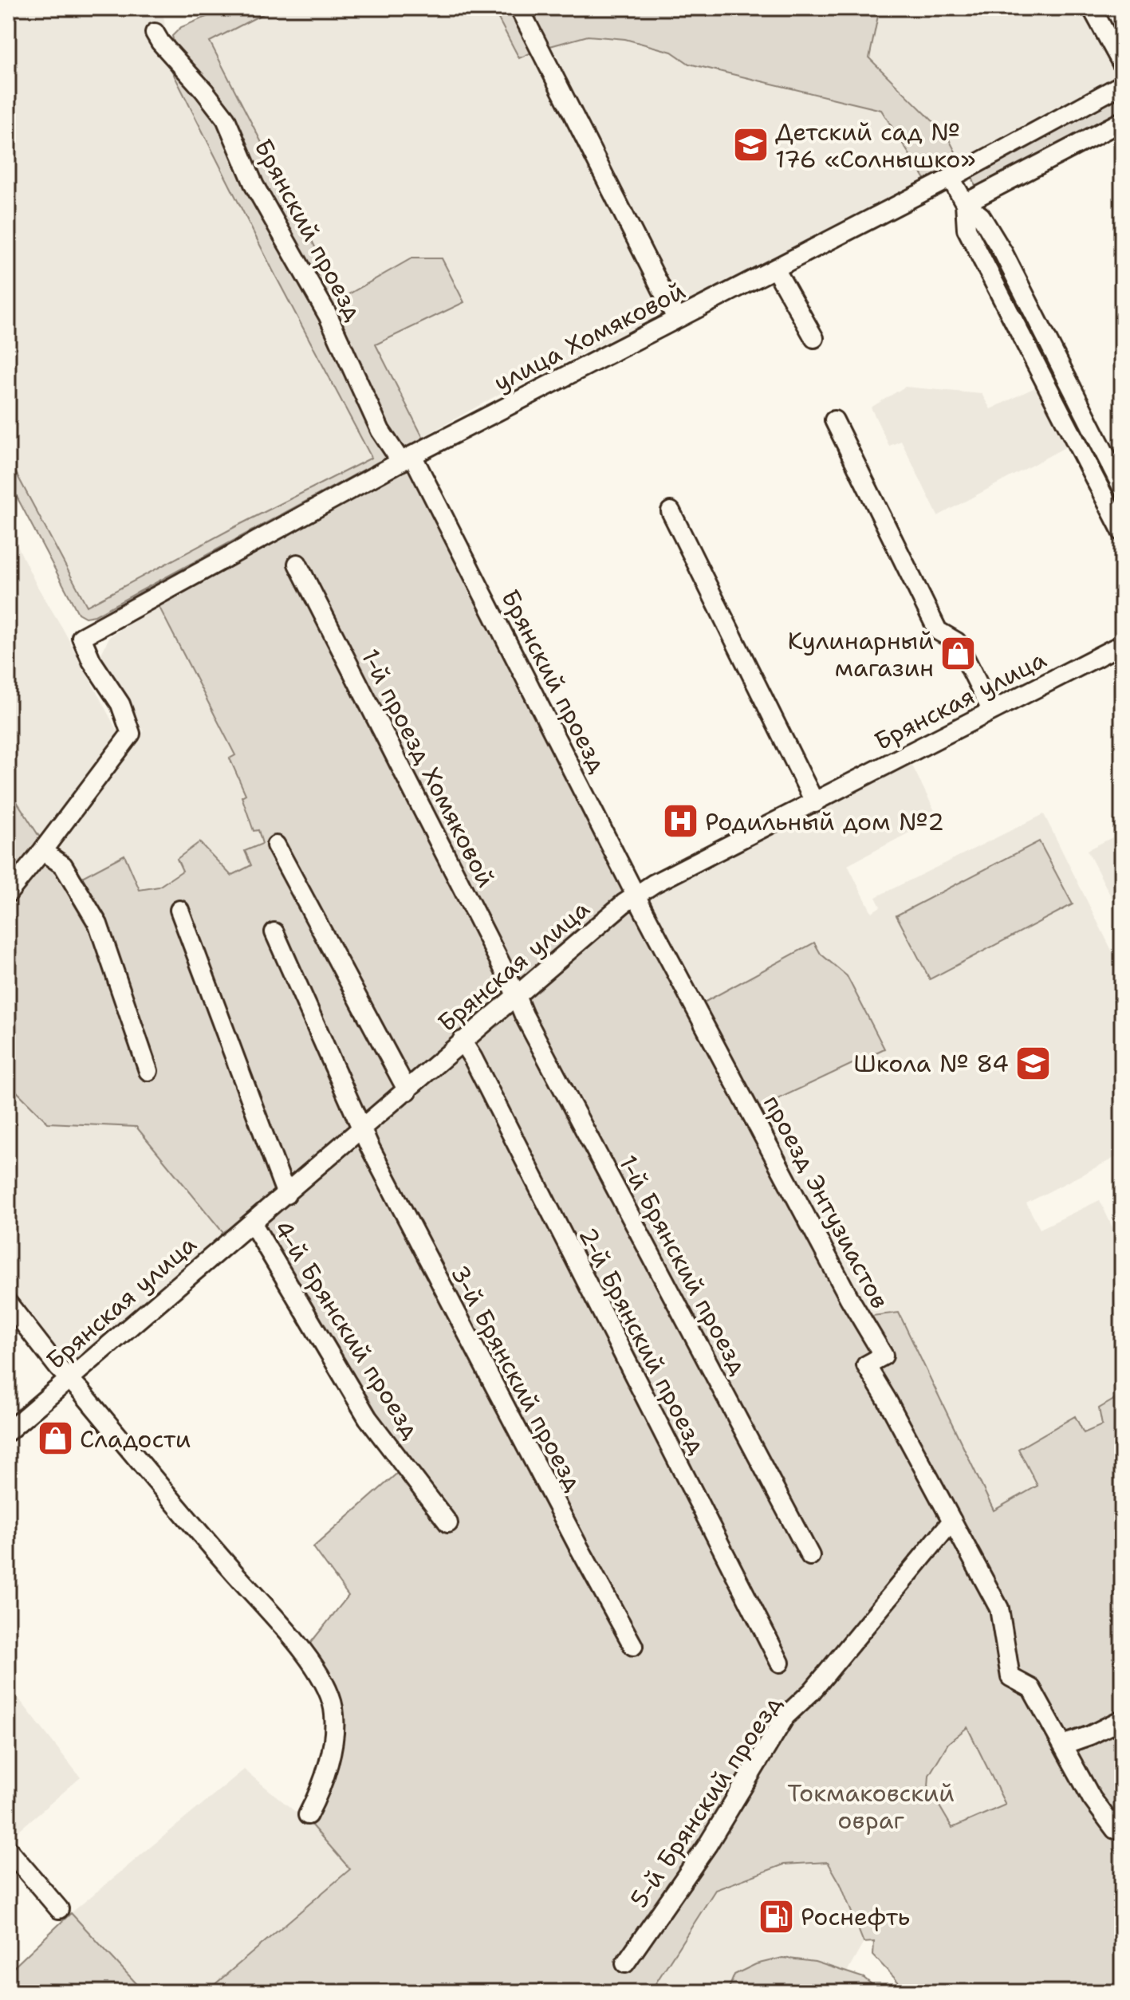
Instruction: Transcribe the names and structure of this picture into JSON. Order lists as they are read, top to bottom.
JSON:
{
  "streets": {
    "street": [
      "Брянский проезд",
      "улица Хомяковой",
      "Брянская улица",
      "1-й проезд Хомяковой",
      "проезд Энтузиастов",
      "1-й Брянский проезд",
      "4-й Брянский проезд",
      "2-й Брянский проезд",
      "3-й Брянский проезд",
      "5-й Брянский проезд"
    ]
  },
  "crossings": [
    ["Брянский проезд", "улица Хомяковой"],
    ["Брянский проезд", "Брянская улица"],
    ["Брянский проезд", "проезд Энтузиастов"],
    ["Брянская улица", "1-й проезд Хомяковой"],
    ["Брянская улица", "проезд Энтузиастов"],
    ["Брянская улица", "1-й Брянский проезд"],
    ["Брянская улица", "4-й Брянский проезд"],
    ["Брянская улица", "2-й Брянский проезд"],
    ["Брянская улица", "3-й Брянский проезд"],
    ["1-й проезд Хомяковой", "1-й Брянский проезд"],
    ["проезд Энтузиастов", "5-й Брянский проезд"]
  ],
  "parks": ["Токмаковский овраг"],
  "places": {
    "school or university": ["Детский сад № 176 «Солнышко»", "Школа № 84"],
    "shop": ["Кулинарный магазин", "Сладости"],
    "hospital": ["Родильный дом №2"],
    "fuel station": ["Роснефть"]
  }
}
